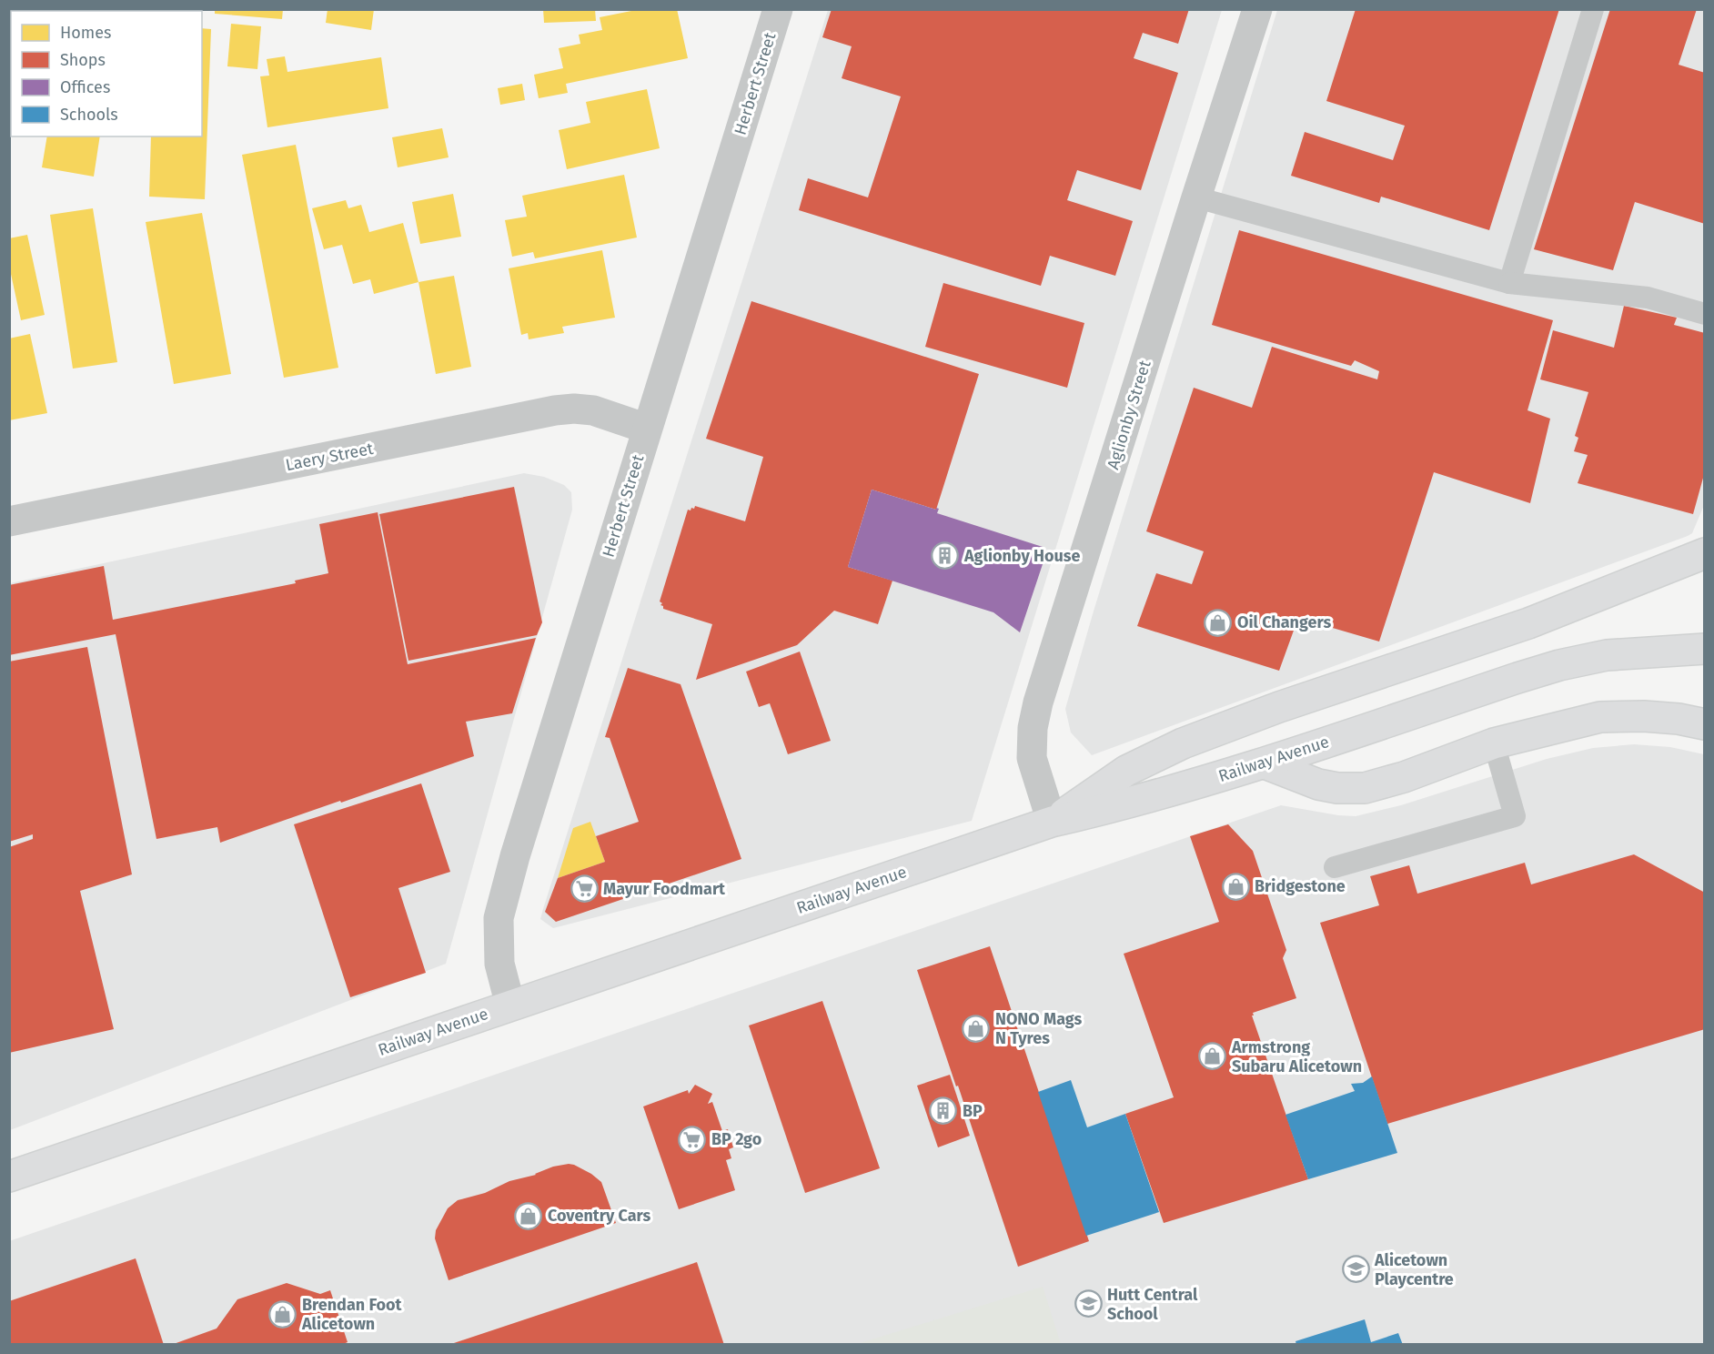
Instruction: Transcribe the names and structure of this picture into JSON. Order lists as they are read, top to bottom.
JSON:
{
  "streets": {
    "main road": ["Railway Avenue"],
    "street": ["Herbert Street", "Aglionby Street", "Laery Street"]
  },
  "crossings": [
    ["Herbert Street", "Laery Street"],
    ["Herbert Street", "Railway Avenue"],
    ["Aglionby Street", "Railway Avenue"]
  ],
  "places": {
    "building": ["Aglionby House", "BP"],
    "shop": [
      "Oil Changers",
      "Bridgestone",
      "NONO Mags N Tyres",
      "Armstrong Subaru Alicetown",
      "Coventry Cars",
      "Brendan Foot Alicetown"
    ],
    "supermarket": ["Mayur Foodmart", "BP 2go"],
    "school or university": ["Alicetown Playcentre", "Hutt Central School"]
  },
  "legend": [
    "Homes",
    "Shops",
    "Offices",
    "Schools"
  ]
}
